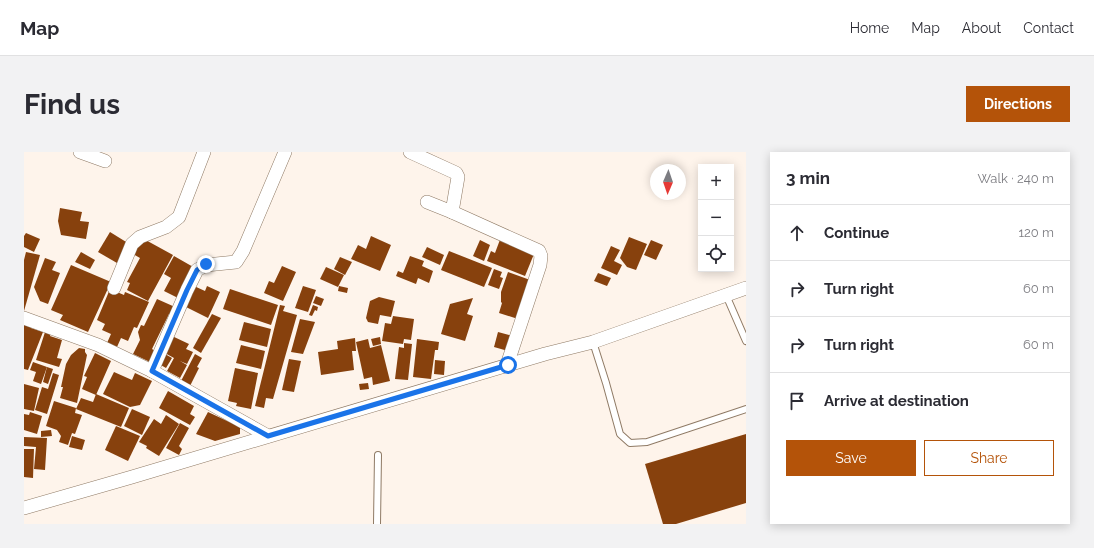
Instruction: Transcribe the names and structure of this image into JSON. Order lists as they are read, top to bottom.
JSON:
{
  "north": "bottom",
  "page": {
    "header": "Map",
    "nav": [
      "Home",
      "Map",
      "About",
      "Contact"
    ],
    "buttons": [
      "Directions",
      ["Save", "Share"]
    ],
    "title": "Find us",
    "heading": ["3 min", "Walk · 240 m"],
    "map_buttons": ["+", "−"],
    "list": [
      ["Continue", "120 m"],
      ["Turn right", "60 m"],
      ["Turn right", "60 m"],
      "Arrive at destination"
    ]
  }
}
